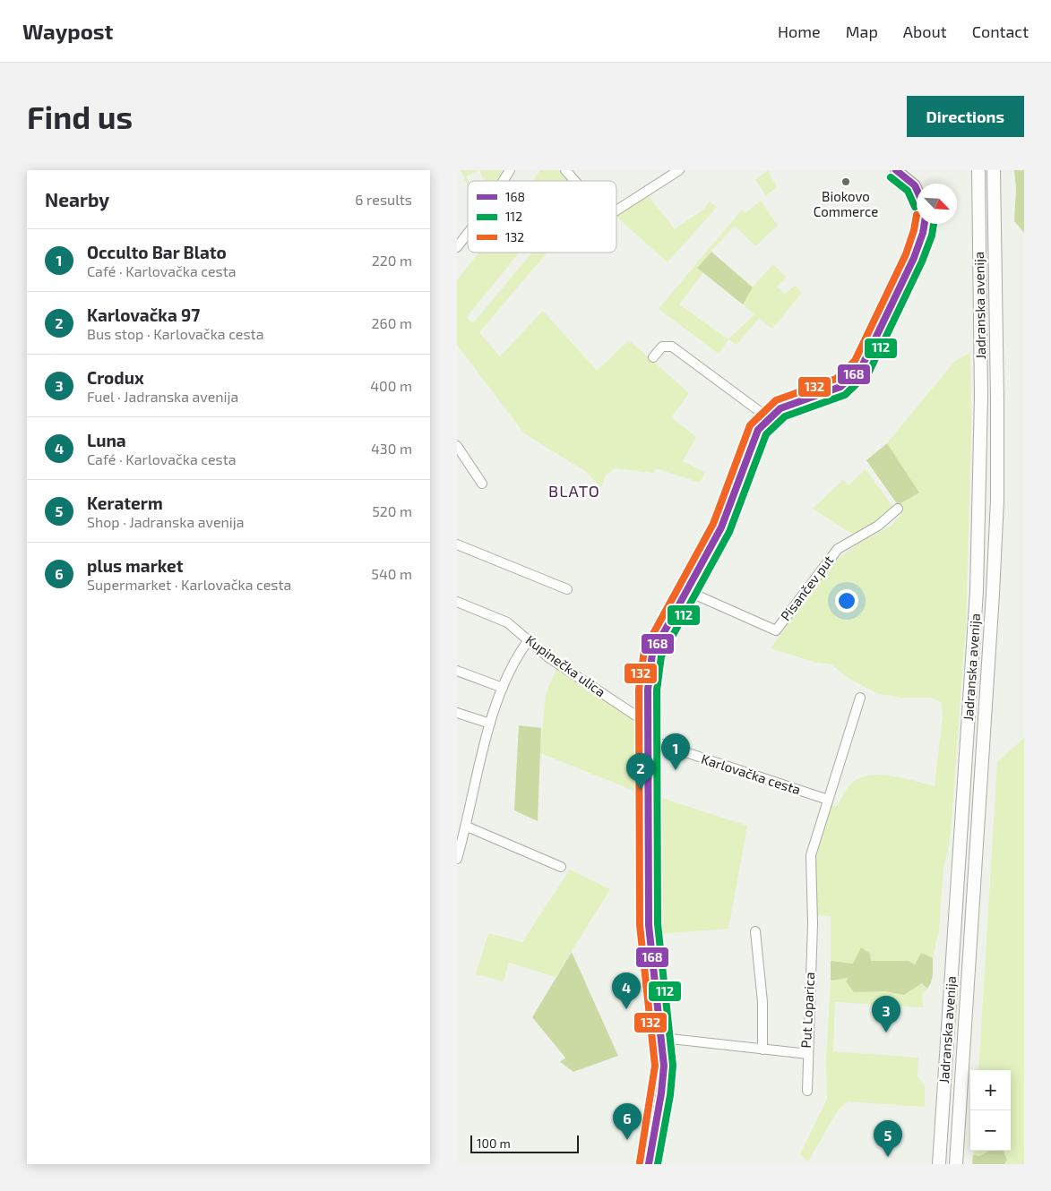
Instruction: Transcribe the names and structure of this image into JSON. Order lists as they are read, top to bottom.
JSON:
{
  "streets": {
    "main road": ["Jadranska avenija"],
    "street": [
      "Pisančev put",
      "Kupinečka ulica",
      "Karlovačka cesta",
      "Put Loparica"
    ]
  },
  "crossings": [
    ["Karlovačka cesta", "Put Loparica"]
  ],
  "districts": ["BLATO"],
  "places": ["Biokovo Commerce"],
  "lines": ["transit line 168", "transit line 112", "transit line 132"],
  "legend": ["168", "112", "132"],
  "scale_bar": "100 m",
  "north": "bottom right",
  "page": {
    "header": "Waypost",
    "nav": [
      "Home",
      "Map",
      "About",
      "Contact"
    ],
    "buttons": "Directions",
    "title": "Find us",
    "heading": ["Nearby", "6 results"],
    "list": [
      {
        "mark": "1",
        "name": "Occulto Bar Blato",
        "note": "Café · Karlovačka cesta",
        "value": "220 m"
      },
      {
        "mark": "2",
        "name": "Karlovačka 97",
        "note": "Bus stop · Karlovačka cesta",
        "value": "260 m"
      },
      {
        "mark": "3",
        "name": "Crodux",
        "note": "Fuel · Jadranska avenija",
        "value": "400 m"
      },
      {
        "mark": "4",
        "name": "Luna",
        "note": "Café · Karlovačka cesta",
        "value": "430 m"
      },
      {
        "mark": "5",
        "name": "Keraterm",
        "note": "Shop · Jadranska avenija",
        "value": "520 m"
      },
      {
        "mark": "6",
        "name": "plus market",
        "note": "Supermarket · Karlovačka cesta",
        "value": "540 m"
      }
    ],
    "pins": [
      "1",
      "2",
      "4",
      "3",
      "6",
      "5"
    ],
    "map_buttons": ["+", "−"],
    "scale": "100 m"
  }
}
